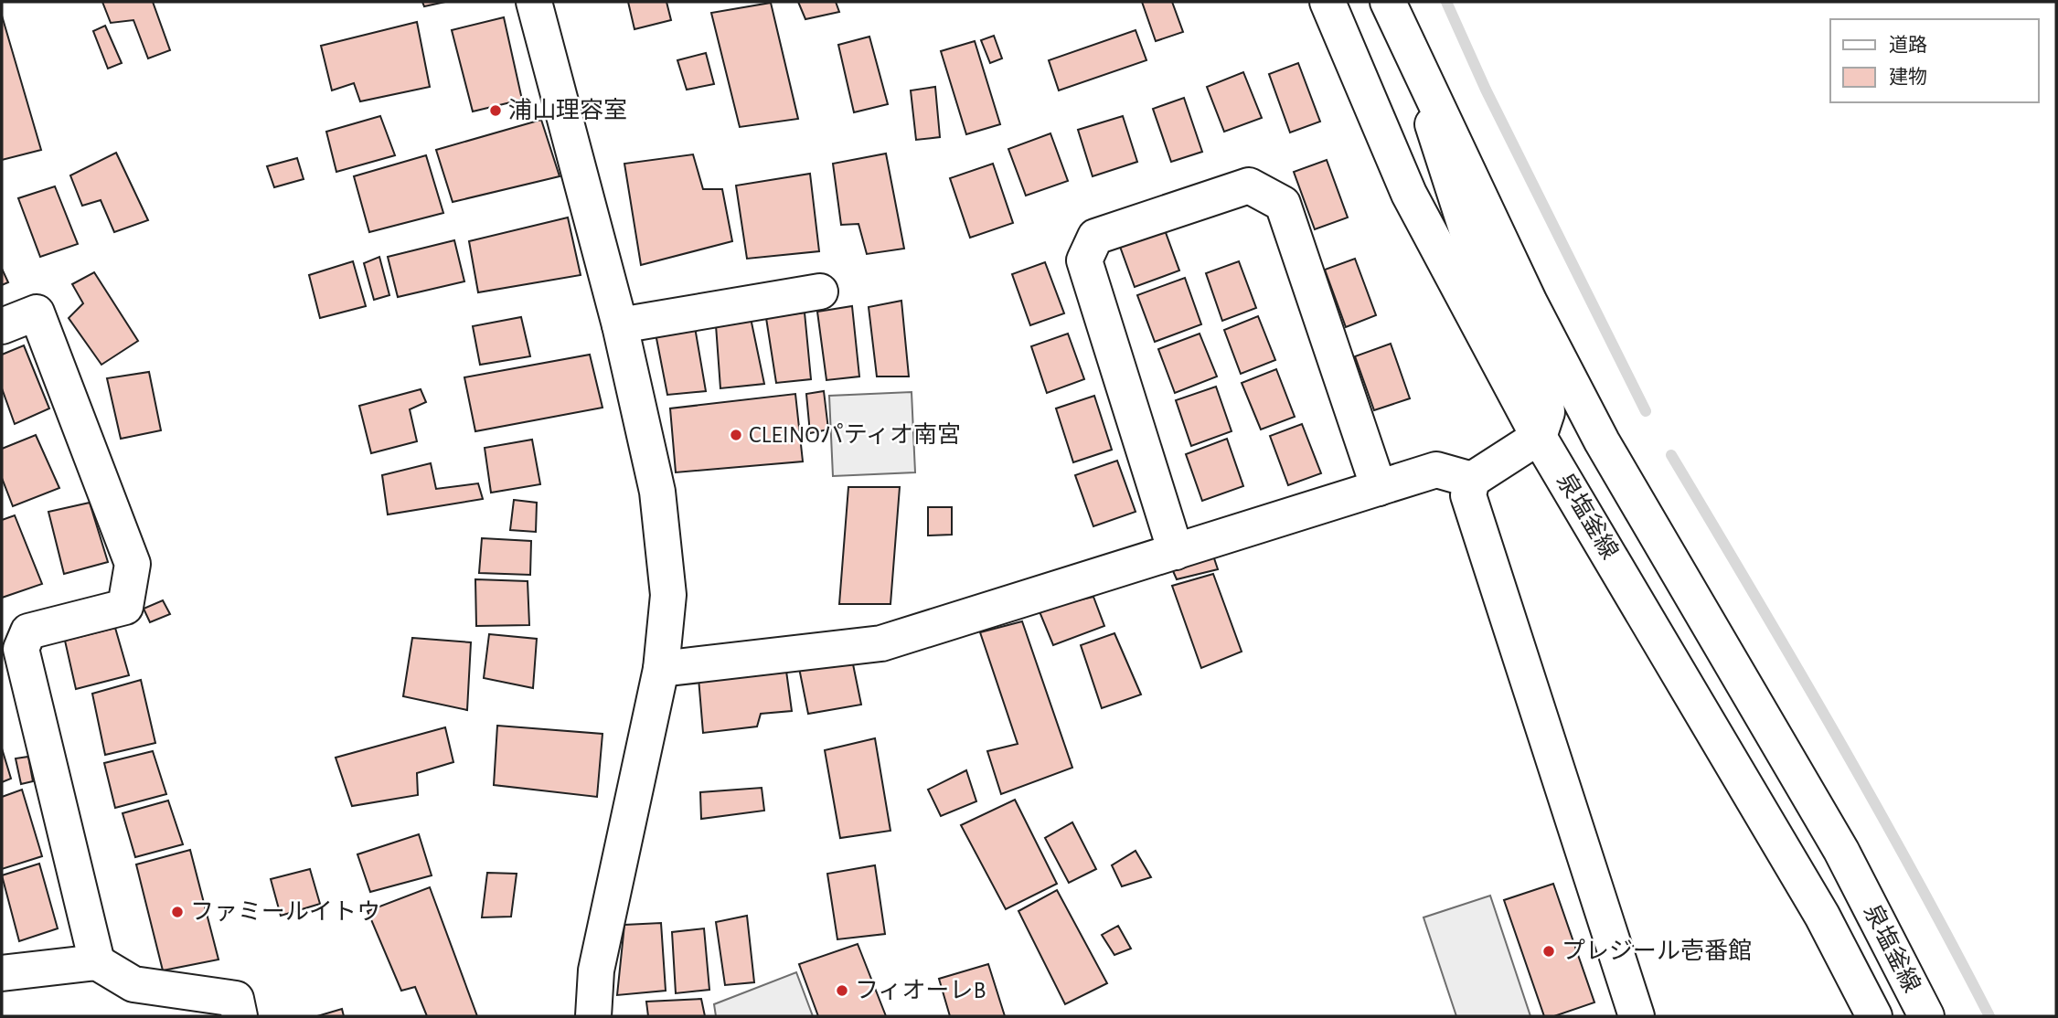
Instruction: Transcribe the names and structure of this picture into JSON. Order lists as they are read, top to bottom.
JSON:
{
  "streets": {
    "street": ["泉塩釜線"]
  },
  "places": [
    "浦山理容室",
    "CLEINOパティオ南宮",
    "ファミールイトウ",
    "プレジール壱番館",
    "フィオーレB"
  ],
  "legend": ["道路", "建物"]
}
